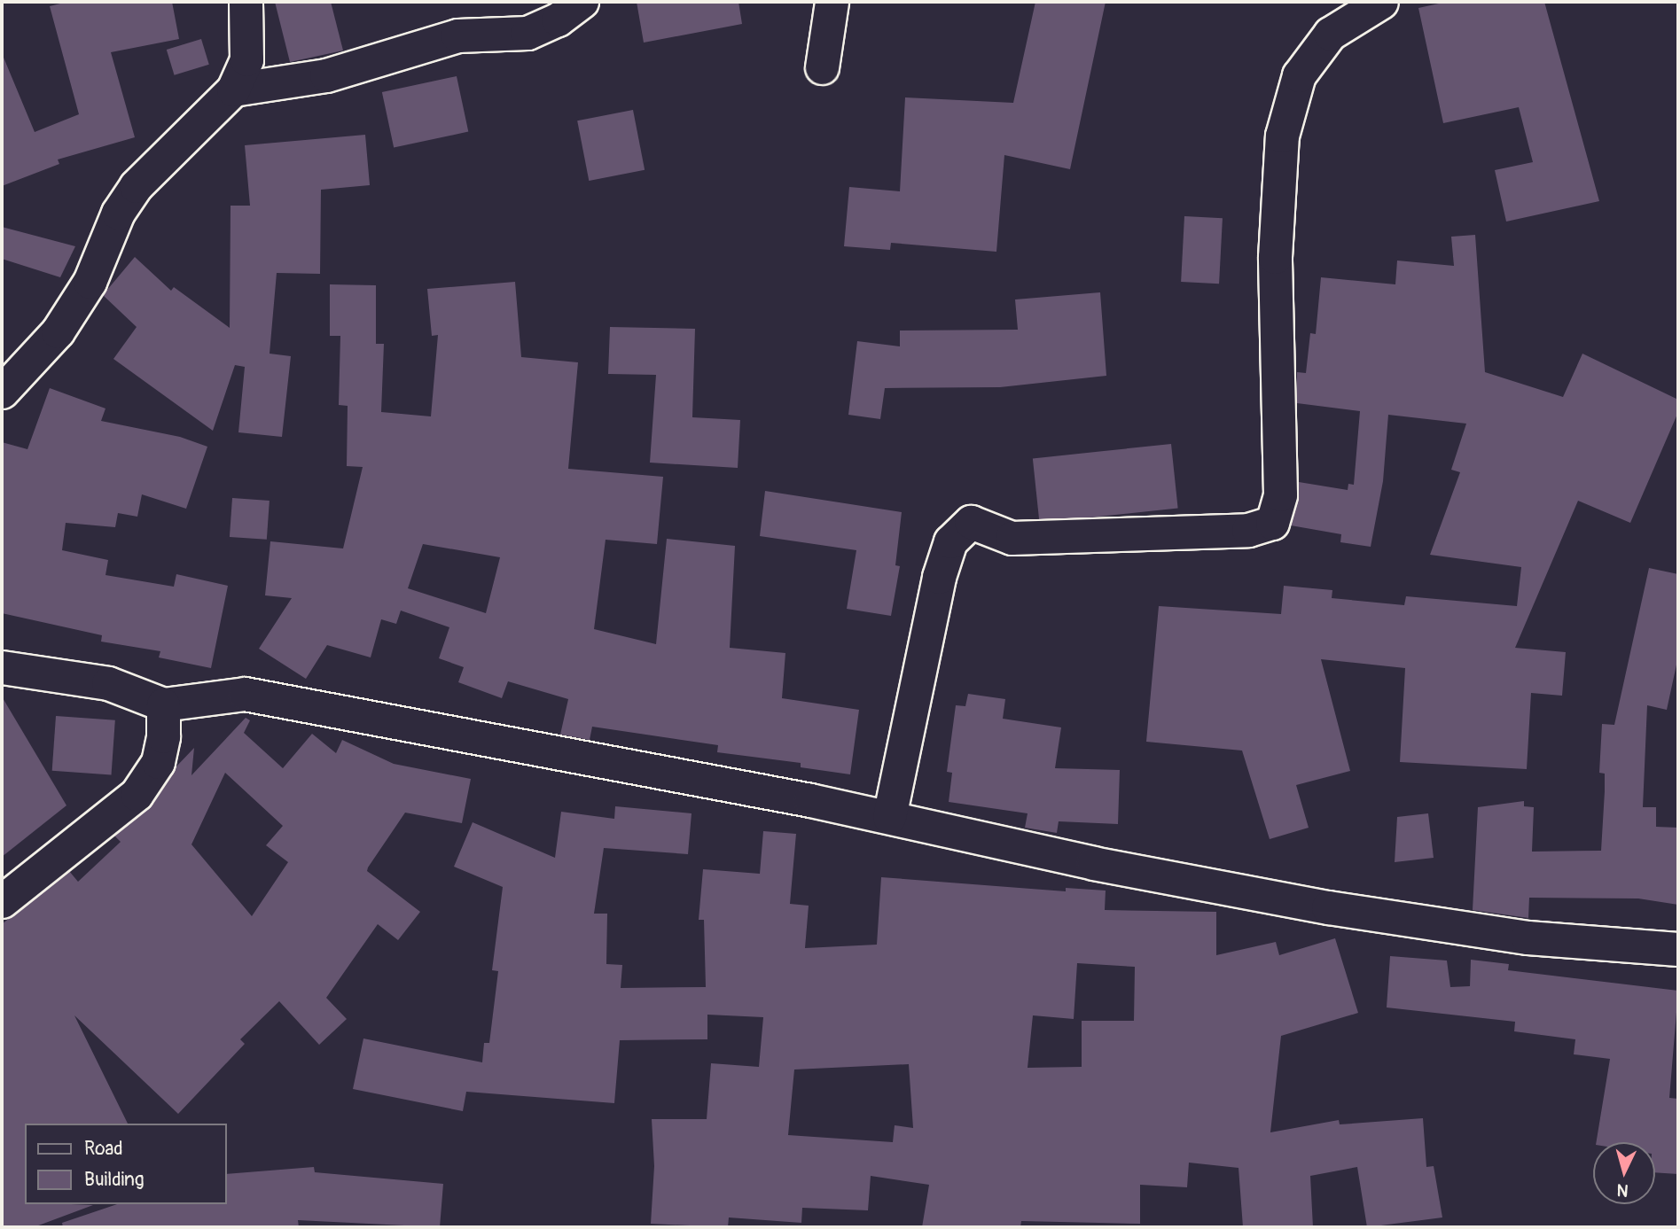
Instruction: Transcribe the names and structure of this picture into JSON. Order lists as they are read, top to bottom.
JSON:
{
  "legend": ["Road", "Building"],
  "north": "bottom"
}
